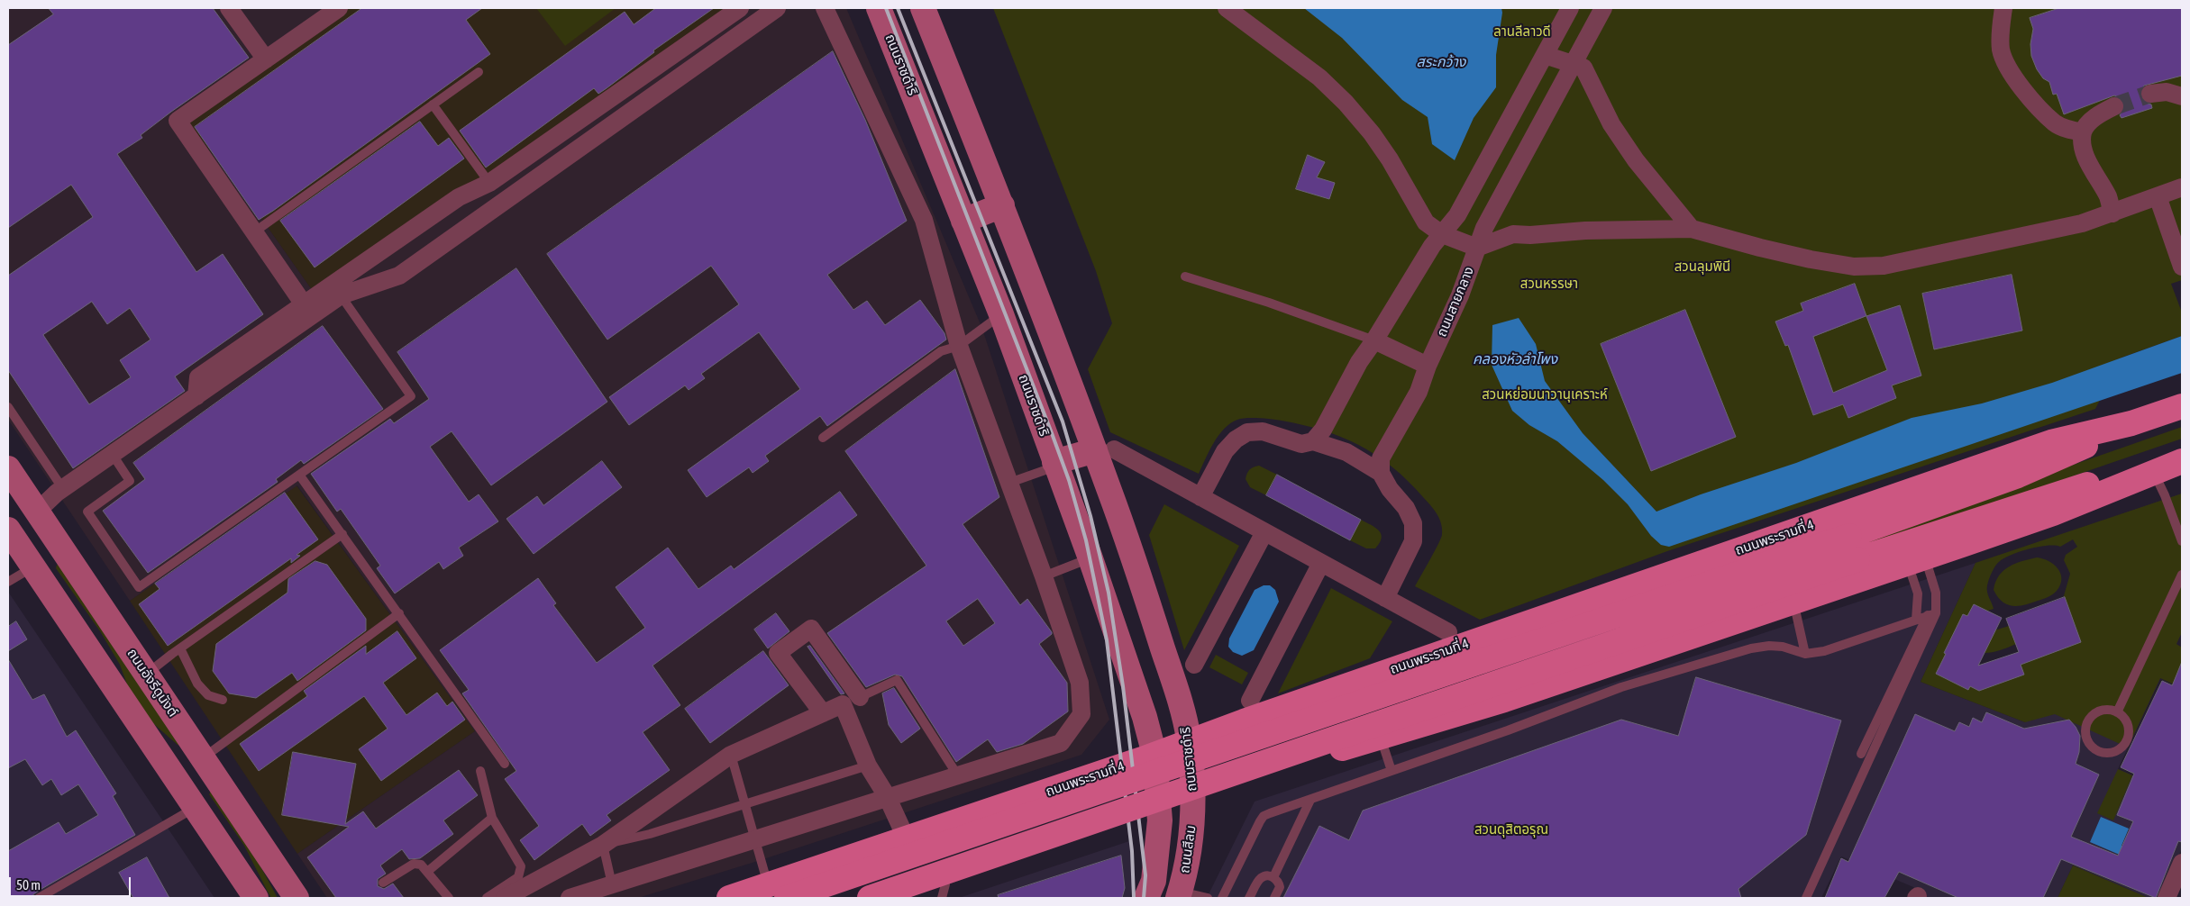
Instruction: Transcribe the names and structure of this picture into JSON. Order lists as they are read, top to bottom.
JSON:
{
  "streets": {
    "main road": [
      "ถนนราชดำริ",
      "ถนนพระรามที่ 4",
      "ถนนอังรีดูนังต์",
      "ถนนสีลม"
    ],
    "street": ["ถนนสายกลาง"]
  },
  "crossings": [
    ["ถนนราชดำริ", "ถนนพระรามที่ 4"],
    ["ถนนราชดำริ", "ถนนสีลม"]
  ],
  "water": ["สระกว้าง", "คลองหัวลำโพง"],
  "parks": [
    "ลานลีลาวดี",
    "สวนลุมพินี",
    "สวนหรรษา",
    "สวนหย่อมนาวานุเคราะห์",
    "สวนดุสิตอรุณ"
  ],
  "scale_bar": "50 m"
}
